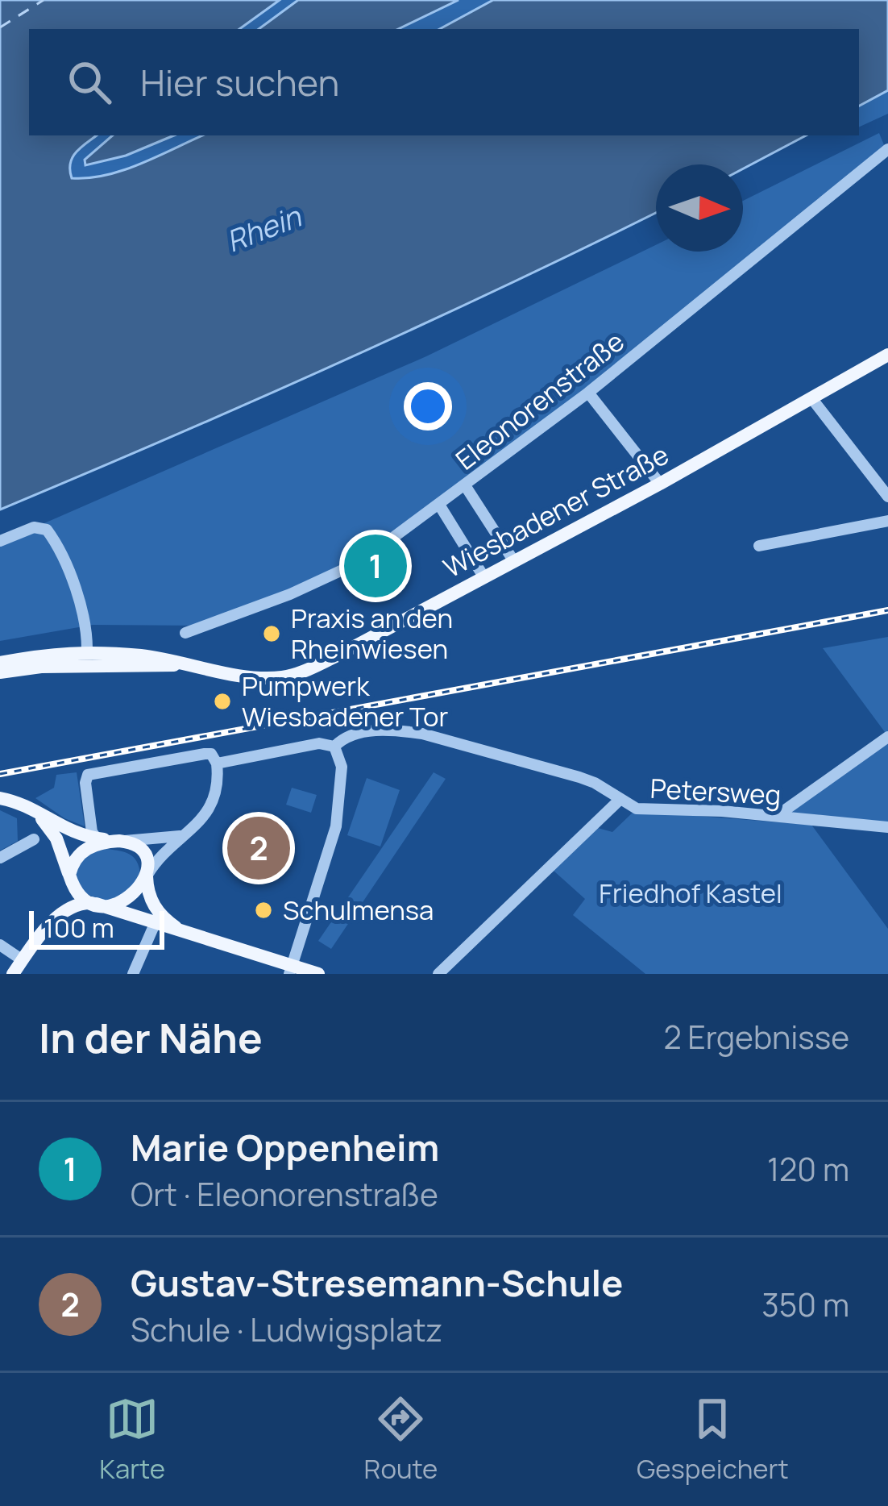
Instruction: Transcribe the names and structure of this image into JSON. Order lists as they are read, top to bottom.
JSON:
{
  "streets": {
    "main road": ["Wiesbadener Straße"],
    "street": ["Eleonorenstraße", "Petersweg"]
  },
  "water": ["Rhein"],
  "parks": ["Friedhof Kastel"],
  "places": ["Praxis an den Rheinwiesen", "Pumpwerk Wiesbadener Tor", "Schulmensa"],
  "scale_bar": "100 m",
  "north": "right",
  "page": {
    "search": "Hier suchen",
    "pins": ["1", "2"],
    "scale": "100 m",
    "heading": ["In der Nähe", "2 Ergebnisse"],
    "list": [
      {
        "mark": "1",
        "name": "Marie Oppenheim",
        "note": "Ort · Eleonorenstraße",
        "value": "120 m"
      },
      {
        "mark": "2",
        "name": "Gustav-Stresemann-Schule",
        "note": "Schule · Ludwigsplatz",
        "value": "350 m"
      }
    ],
    "nav": ["Karte", "Route", "Gespeichert"]
  }
}
